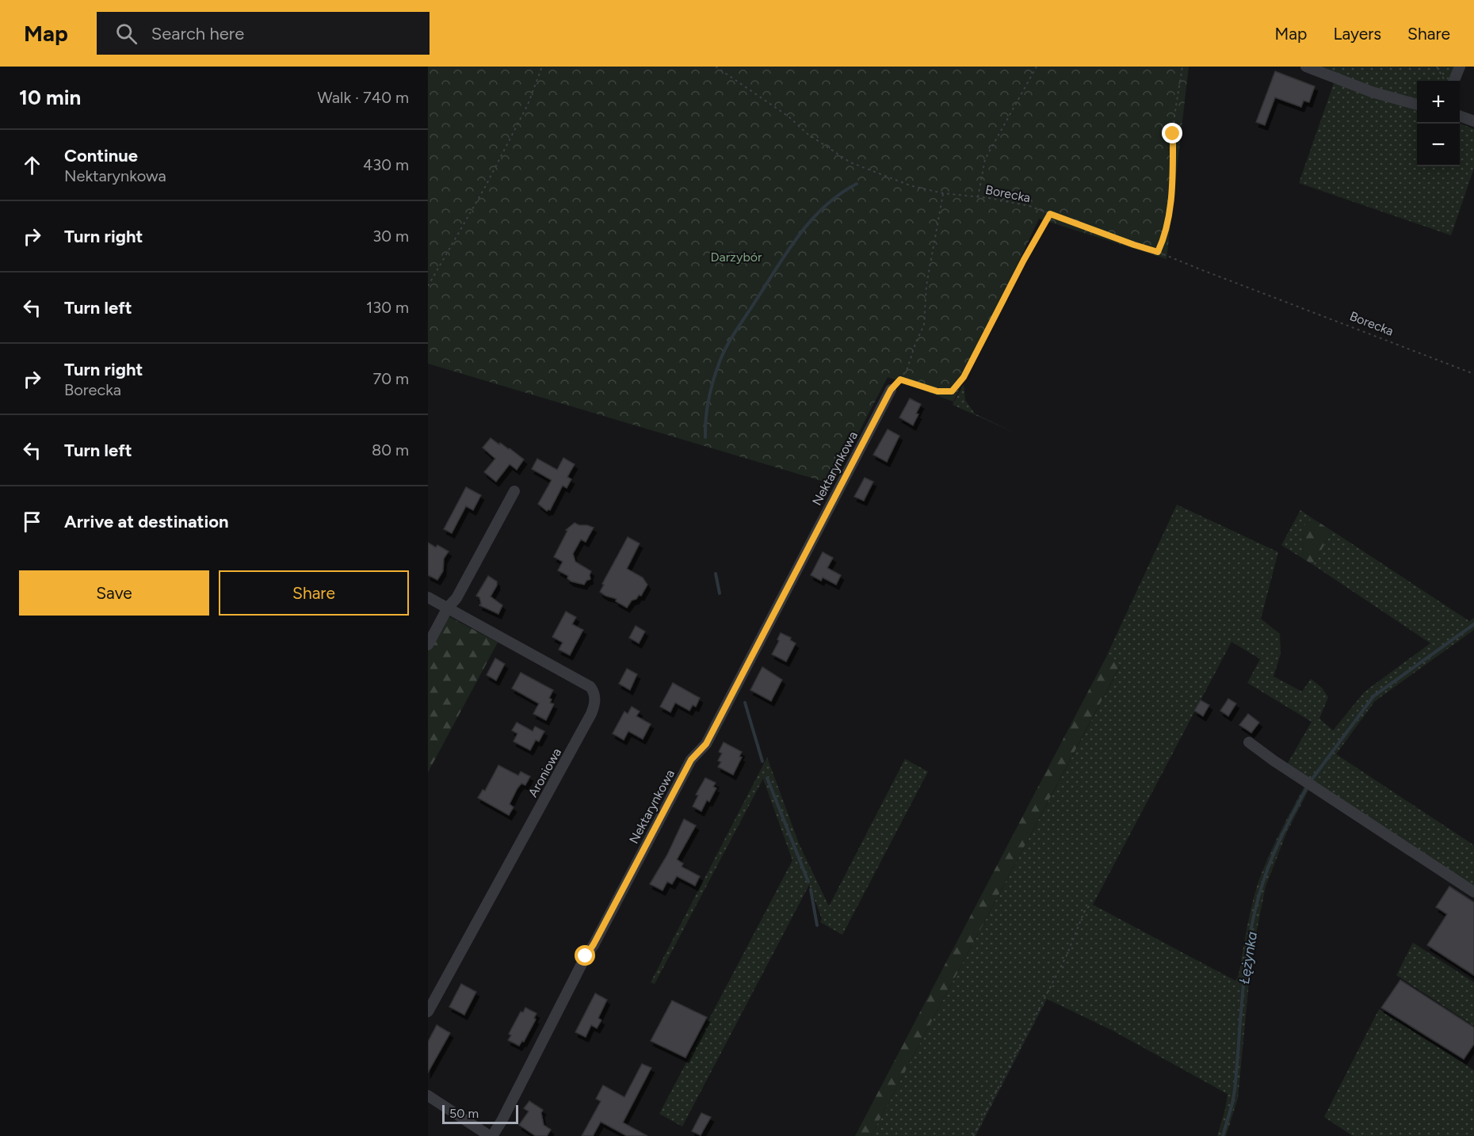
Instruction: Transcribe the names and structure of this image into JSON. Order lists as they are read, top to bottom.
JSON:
{
  "streets": {
    "street": ["Nektarynkowa", "Aroniowa"],
    "path": ["Borecka"]
  },
  "water": ["Łężynka"],
  "parks": ["Darzybór"],
  "scale_bar": "50 m",
  "page": {
    "header": "Map",
    "search": "Search here",
    "nav": ["Map", "Layers", "Share"],
    "heading": ["10 min", "Walk · 740 m"],
    "map_buttons": ["+", "−"],
    "list": [
      ["Continue", "Nektarynkowa", "430 m"],
      ["Turn right", "30 m"],
      ["Turn left", "130 m"],
      ["Turn right", "Borecka", "70 m"],
      ["Turn left", "80 m"],
      "Arrive at destination"
    ],
    "buttons": ["Save", "Share"],
    "scale": "50 m"
  }
}
